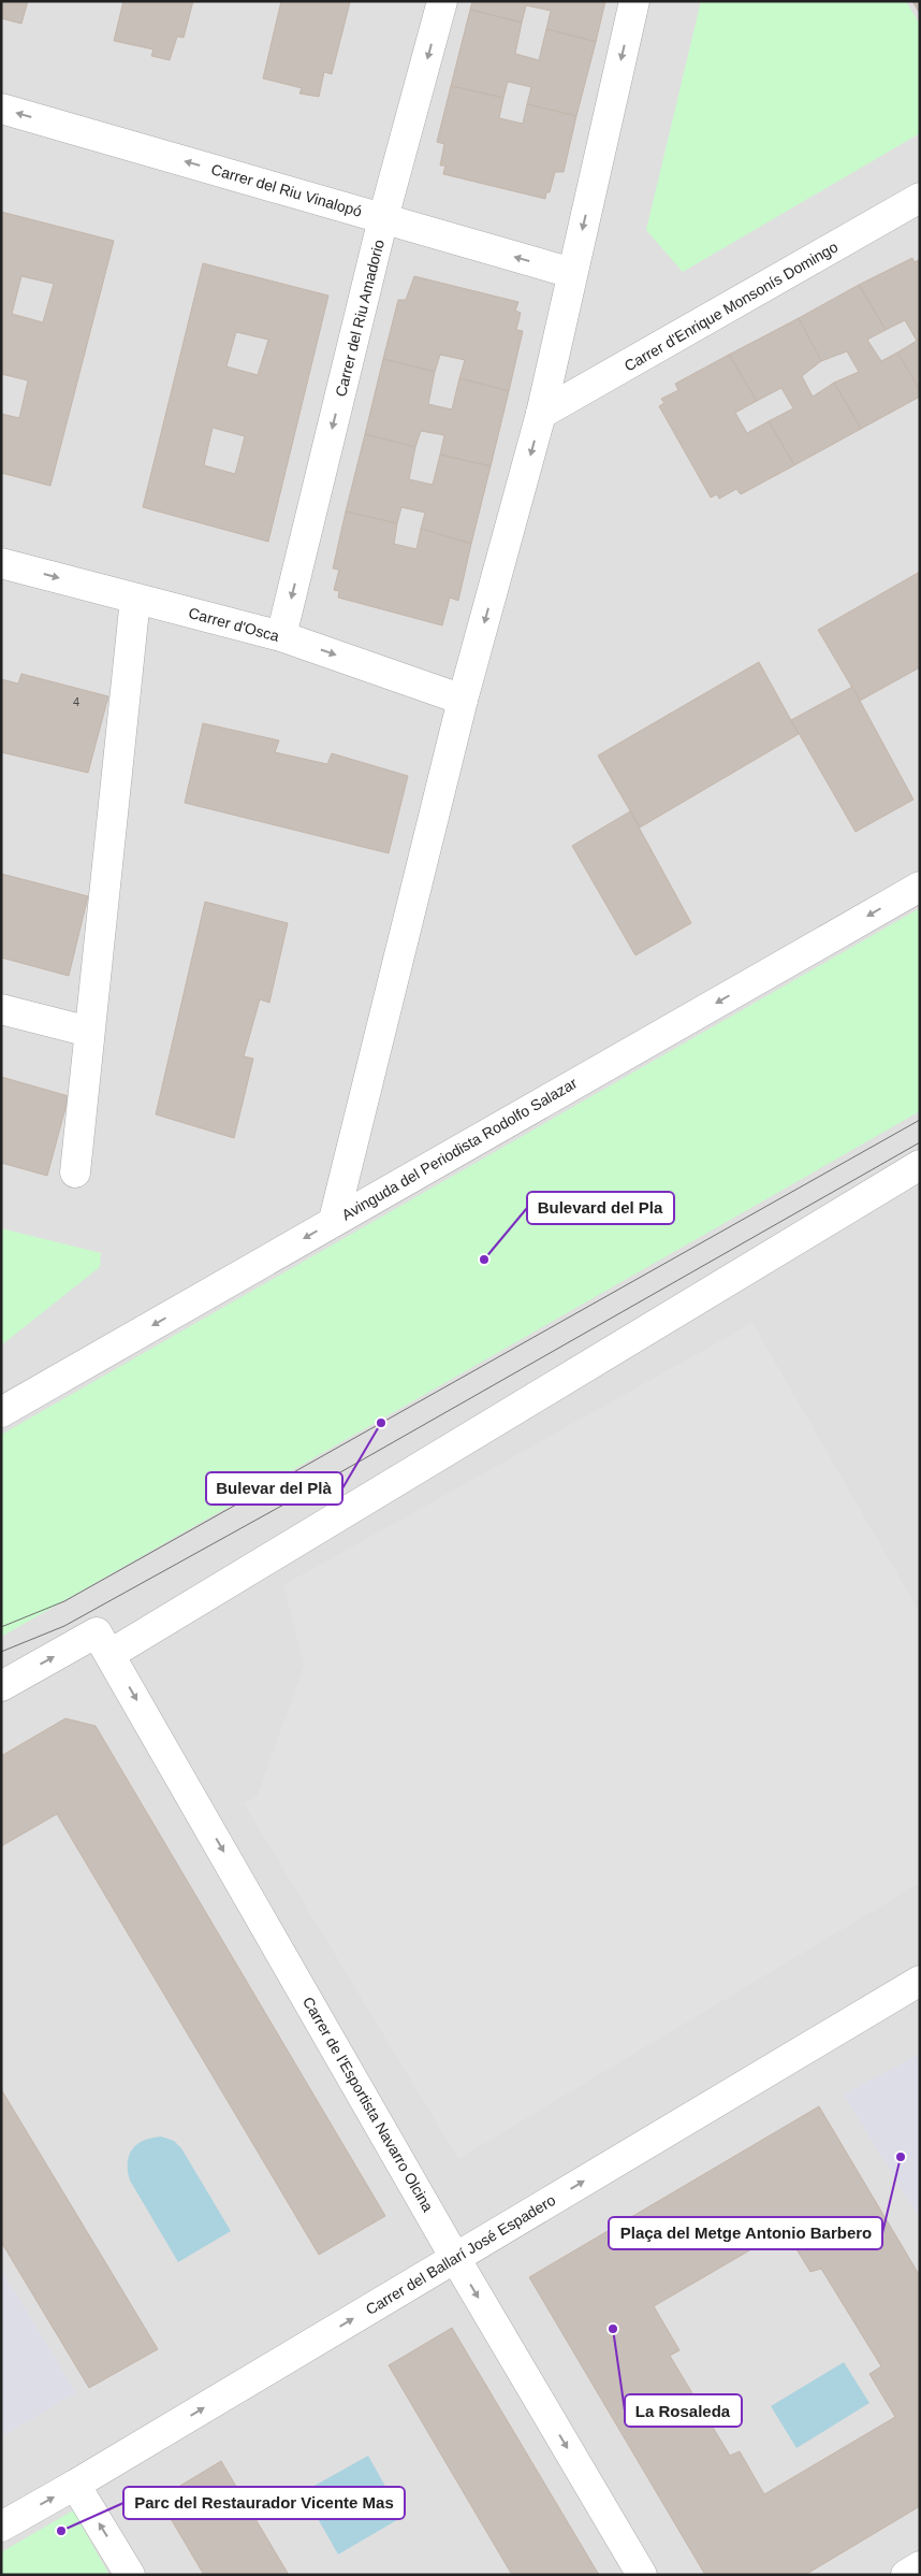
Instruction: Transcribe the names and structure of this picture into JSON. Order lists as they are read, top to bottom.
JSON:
{
  "streets": {
    "street": [
      "Carrer del Riu Vinalopó",
      "Carrer d'Enrique Monsonís Domingo",
      "Carrer del Riu Amadorio",
      "Carrer d'Osca",
      "Avinguda del Periodista Rodolfo Salazar",
      "Carrer de l'Esportista Navarro Olcina",
      "Carrer del Ballarí José Espadero"
    ]
  },
  "crossings": [
    ["Carrer del Riu Vinalopó", "Carrer del Riu Amadorio"],
    ["Carrer del Riu Amadorio", "Carrer d'Osca"],
    ["Carrer de l'Esportista Navarro Olcina", "Carrer del Ballarí José Espadero"]
  ],
  "one_way": [
    "Carrer del Riu Vinalopó",
    "Carrer d'Osca",
    "Carrer de l'Esportista Navarro Olcina",
    "Carrer del Ballarí José Espadero"
  ],
  "places": [
    "Bulevard del Pla",
    "Bulevar del Plà",
    "Plaça del Metge Antonio Barbero",
    "La Rosaleda",
    "Parc del Restaurador Vicente Mas"
  ],
  "house_numbers": ["4"]
}
